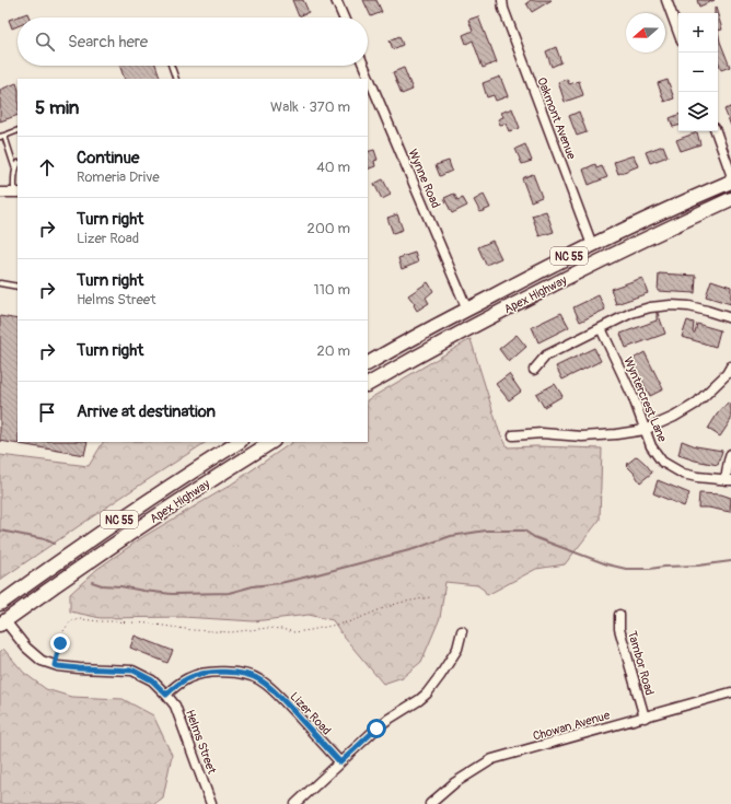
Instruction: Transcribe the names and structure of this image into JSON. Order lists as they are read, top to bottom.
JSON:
{
  "streets": {
    "main road": ["NC 55", "Apex Highway"],
    "street": [
      "Oakmont Avenue",
      "Wynne Road",
      "Wyntercrest Lane",
      "Tambor Road",
      "Lizer Road",
      "Chowan Avenue",
      "Helms Street"
    ]
  },
  "crossings": [
    ["Oakmont Avenue", "Apex Highway"],
    ["Wynne Road", "Apex Highway"],
    ["Apex Highway", "Helms Street"],
    ["Tambor Road", "Chowan Avenue"],
    ["Lizer Road", "Helms Street"]
  ],
  "north": "left",
  "page": {
    "map_buttons": ["+", "−"],
    "search": "Search here",
    "heading": ["5 min", "Walk · 370 m"],
    "list": [
      ["Continue", "Romeria Drive", "40 m"],
      ["Turn right", "Lizer Road", "200 m"],
      ["Turn right", "Helms Street", "110 m"],
      ["Turn right", "20 m"],
      "Arrive at destination"
    ]
  }
}
